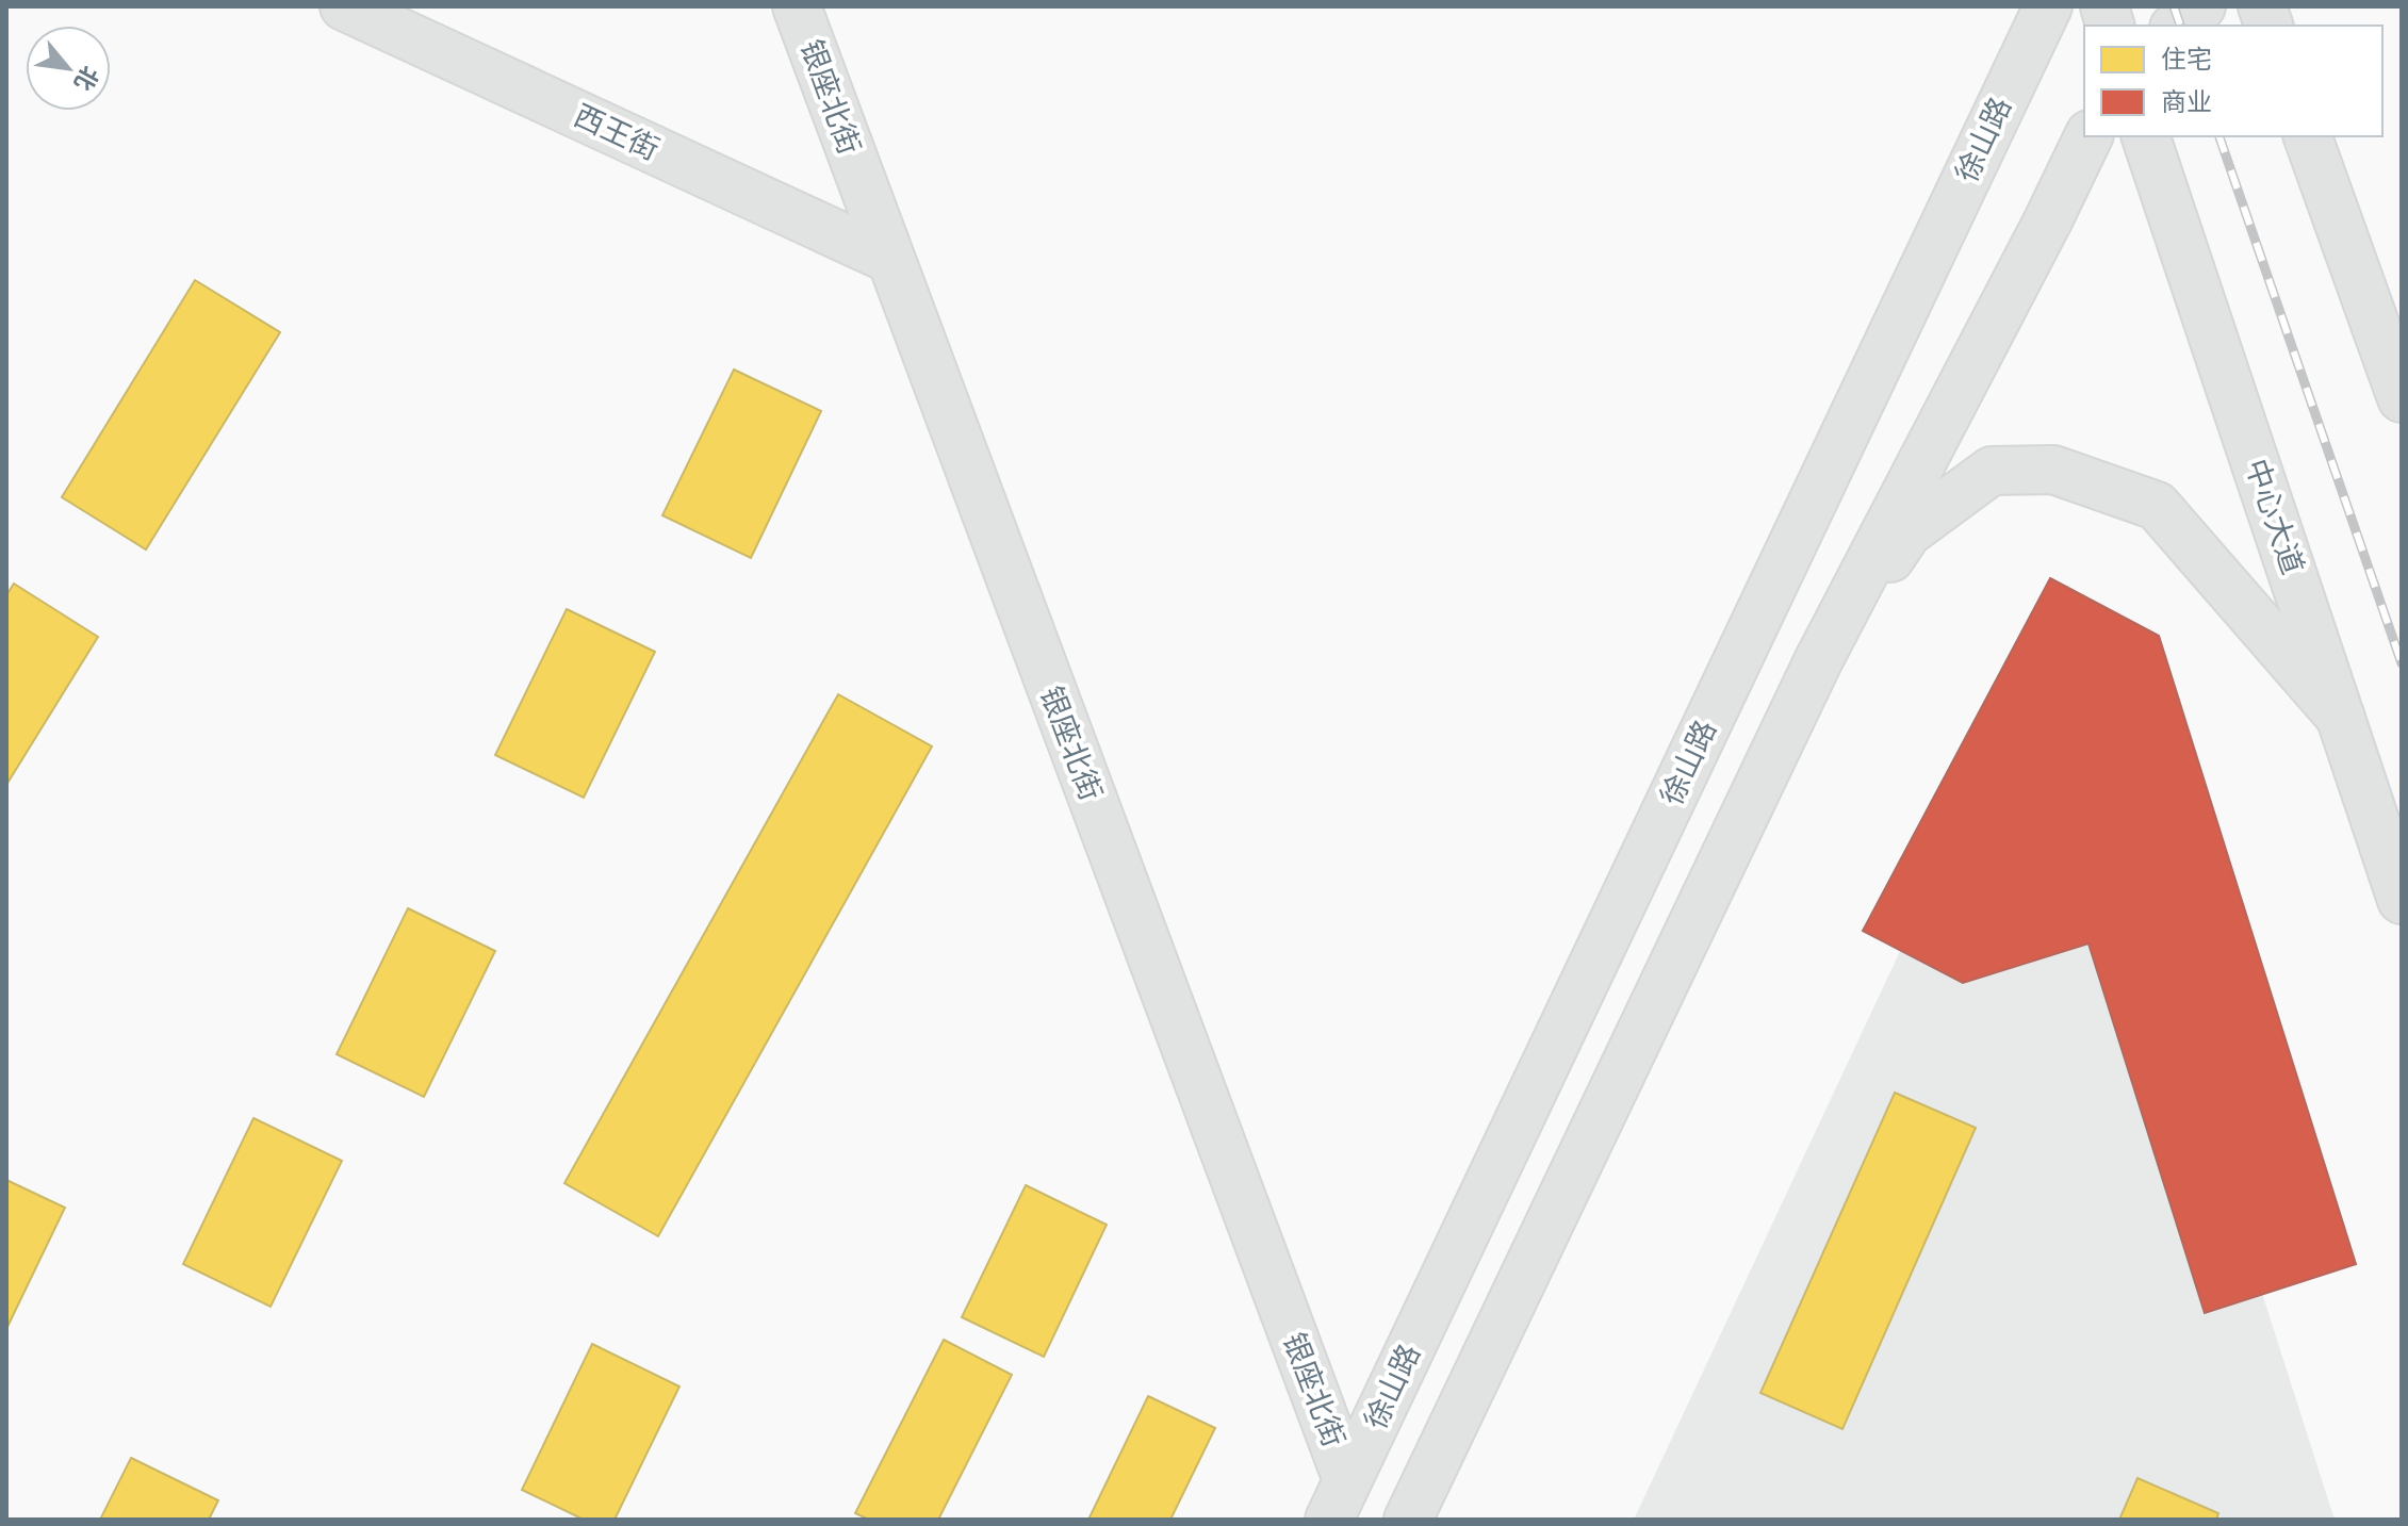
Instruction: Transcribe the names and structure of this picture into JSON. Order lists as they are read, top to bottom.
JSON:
{
  "streets": {
    "main road": [
      "银座北街",
      "西王街",
      "徐山路",
      "中心大道"
    ]
  },
  "crossings": [
    ["银座北街", "西王街"],
    ["银座北街", "徐山路"]
  ],
  "legend": ["住宅", "商业"],
  "north": "bottom right"
}
